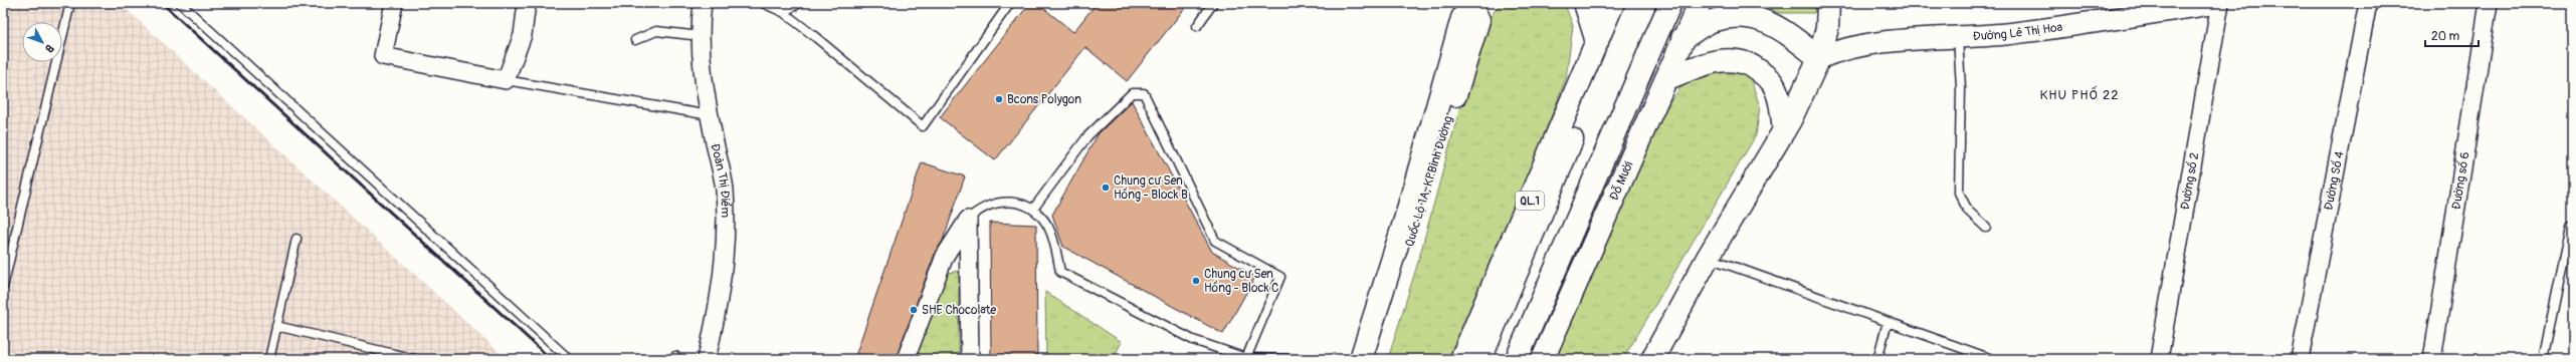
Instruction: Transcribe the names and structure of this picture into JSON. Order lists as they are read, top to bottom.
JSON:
{
  "streets": {
    "highway": ["Quốc Lộ 1A, KP.Bình Đường", "Đỗ Mười", "QL.1"],
    "street": [
      "Đường Lê Thị Hoa",
      "Đường số 2",
      "Đường Số 4",
      "Đường số 6",
      "Đoàn Thị Điểm"
    ]
  },
  "districts": ["KHU PHỐ 22"],
  "places": [
    "Bcons Polygon",
    "Chung cư Sen Hồng - Block B",
    "Chung cư Sen Hồng - Block C",
    "SHE Chocolate"
  ],
  "scale_bar": "20 m",
  "north": "bottom right"
}
